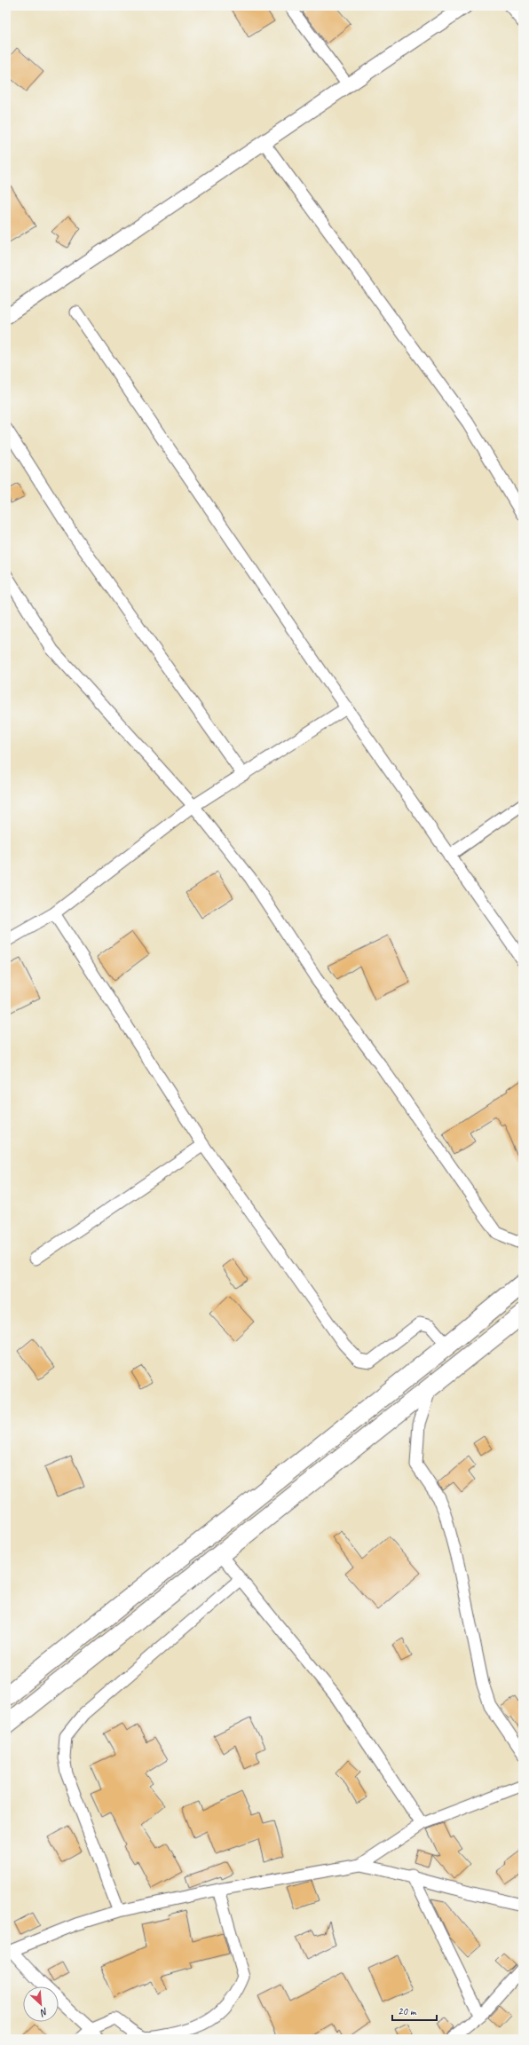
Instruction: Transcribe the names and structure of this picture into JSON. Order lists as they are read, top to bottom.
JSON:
{
  "scale_bar": "20 m",
  "north": "bottom right"
}
